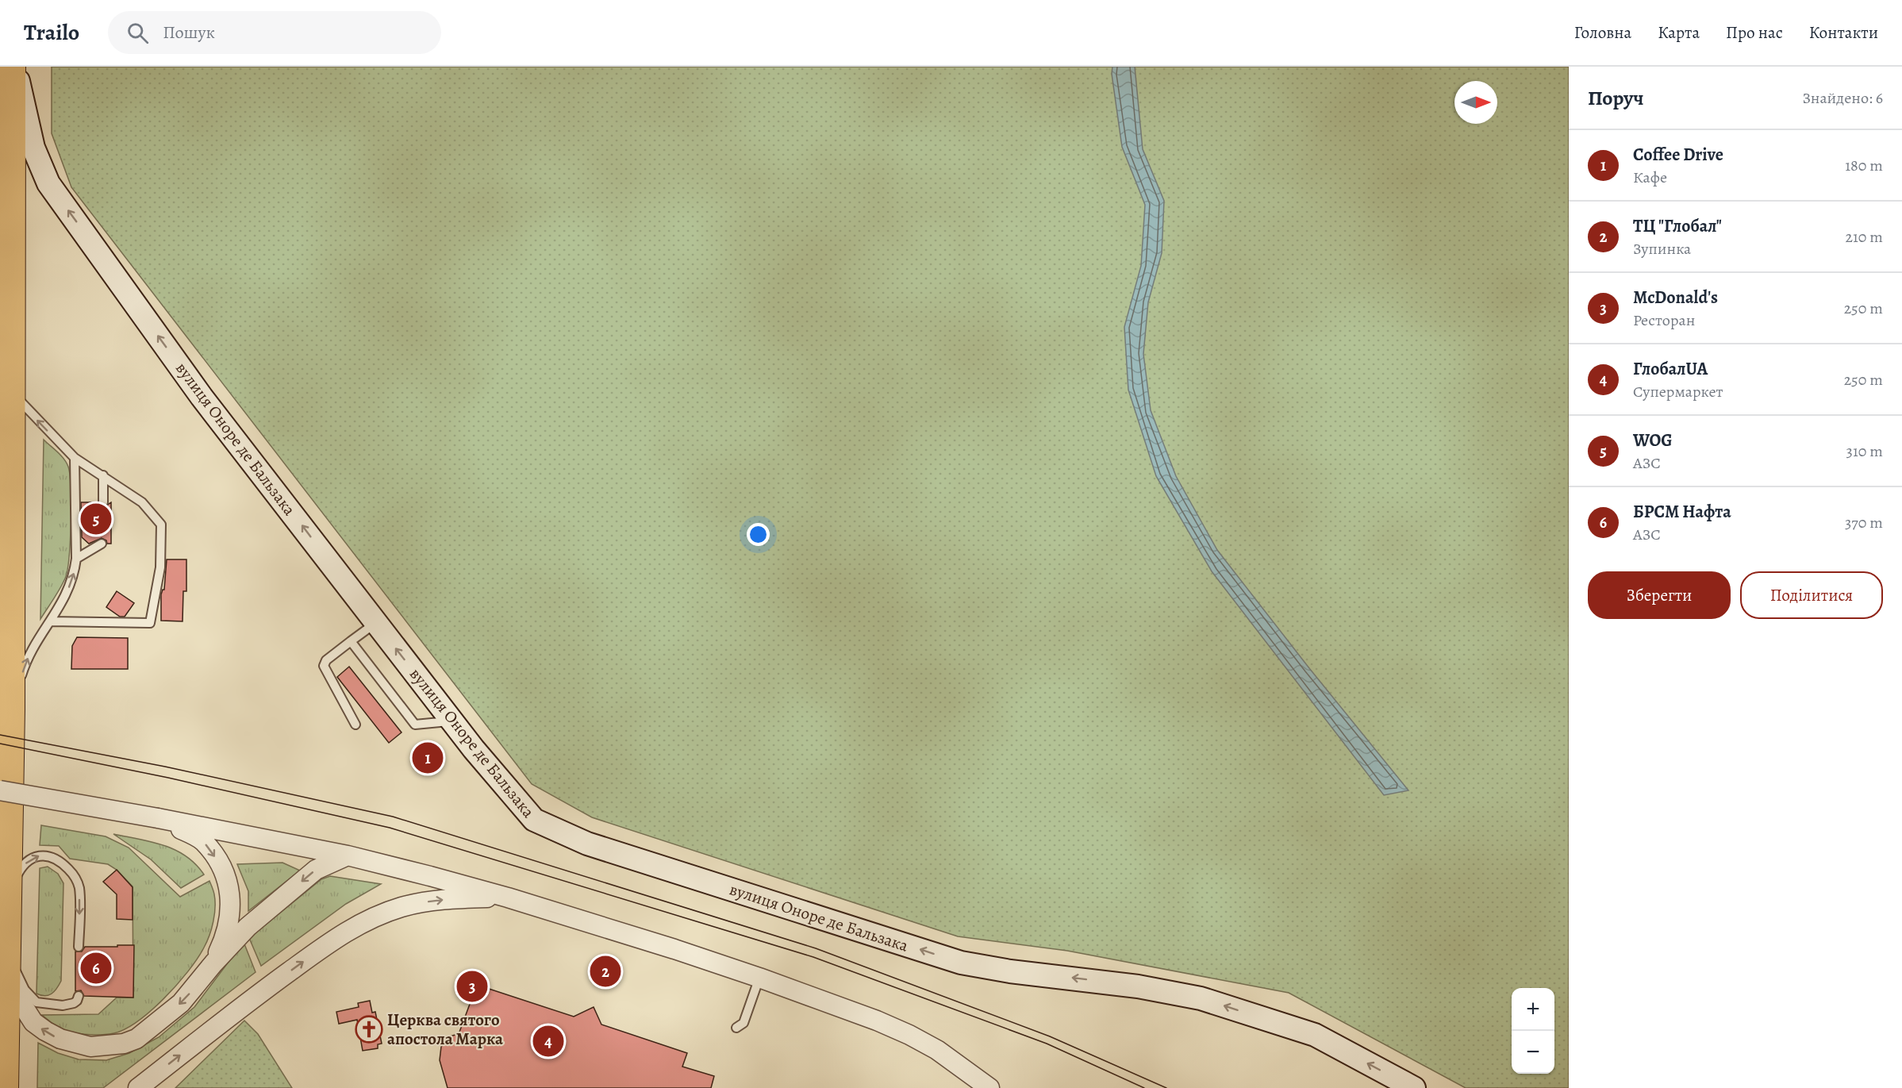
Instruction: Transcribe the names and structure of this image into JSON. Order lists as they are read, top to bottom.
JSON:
{
  "streets": {
    "main road": ["вулиця Оноре де Бальзака"]
  },
  "one_way": ["вулиця Оноре де Бальзака"],
  "places": {
    "church": ["Церква святого апостола Марка"]
  },
  "north": "right",
  "page": {
    "header": "Trailo",
    "search": "Пошук",
    "nav": [
      "Головна",
      "Карта",
      "Про нас",
      "Контакти"
    ],
    "heading": ["Поруч", "Знайдено: 6"],
    "list": [
      {
        "mark": "1",
        "name": "Coffee Drive",
        "note": "Кафе",
        "value": "180 m"
      },
      {
        "mark": "2",
        "name": "ТЦ \"Глобал\"",
        "note": "Зупинка",
        "value": "210 m"
      },
      {
        "mark": "3",
        "name": "McDonald's",
        "note": "Ресторан",
        "value": "250 m"
      },
      {
        "mark": "4",
        "name": "ГлобалUA",
        "note": "Супермаркет",
        "value": "250 m"
      },
      {
        "mark": "5",
        "name": "WOG",
        "note": "АЗС",
        "value": "310 m"
      },
      {
        "mark": "6",
        "name": "БРСМ Нафта",
        "note": "АЗС",
        "value": "370 m"
      }
    ],
    "pins": [
      "5",
      "1",
      "6",
      "2",
      "3",
      "4"
    ],
    "buttons": ["Зберегти", "Поділитися"],
    "map_buttons": ["+", "−"]
  }
}
